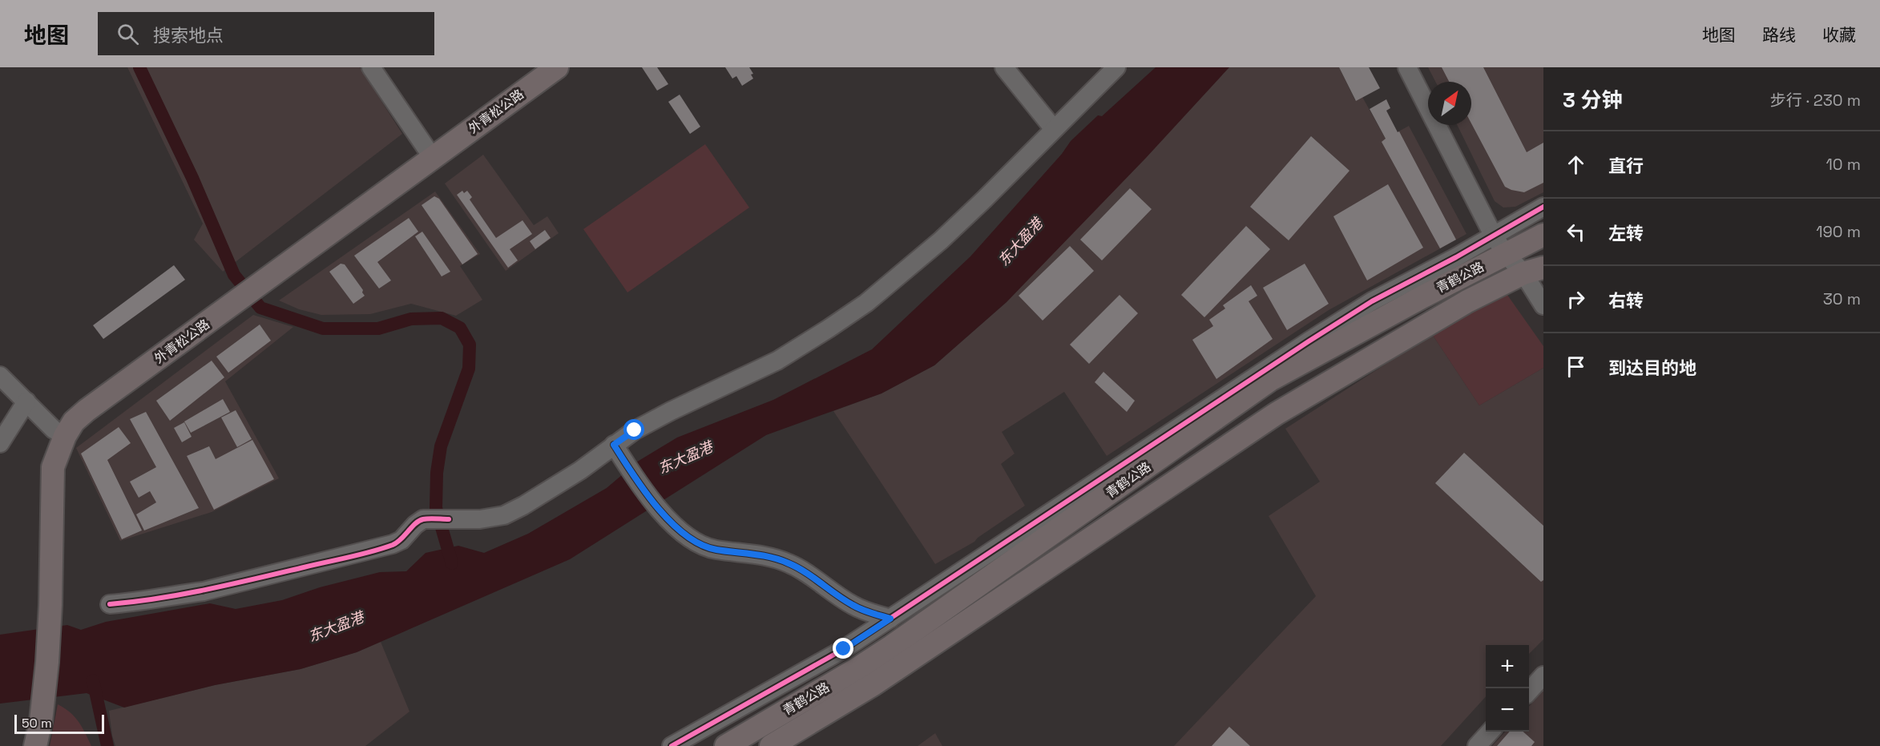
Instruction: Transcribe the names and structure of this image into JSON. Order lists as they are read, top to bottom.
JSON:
{
  "streets": {
    "main road": ["外青松公路", "青鹤公路"]
  },
  "water": ["东大盈港"],
  "scale_bar": "50 m",
  "north": "top right",
  "page": {
    "header": "地图",
    "search": "搜索地点",
    "nav": ["地图", "路线", "收藏"],
    "heading": ["3 分钟", "步行 · 230 m"],
    "list": [
      ["直行", "10 m"],
      ["左转", "190 m"],
      ["右转", "30 m"],
      "到达目的地"
    ],
    "map_buttons": ["+", "−"],
    "scale": "50 m"
  }
}
